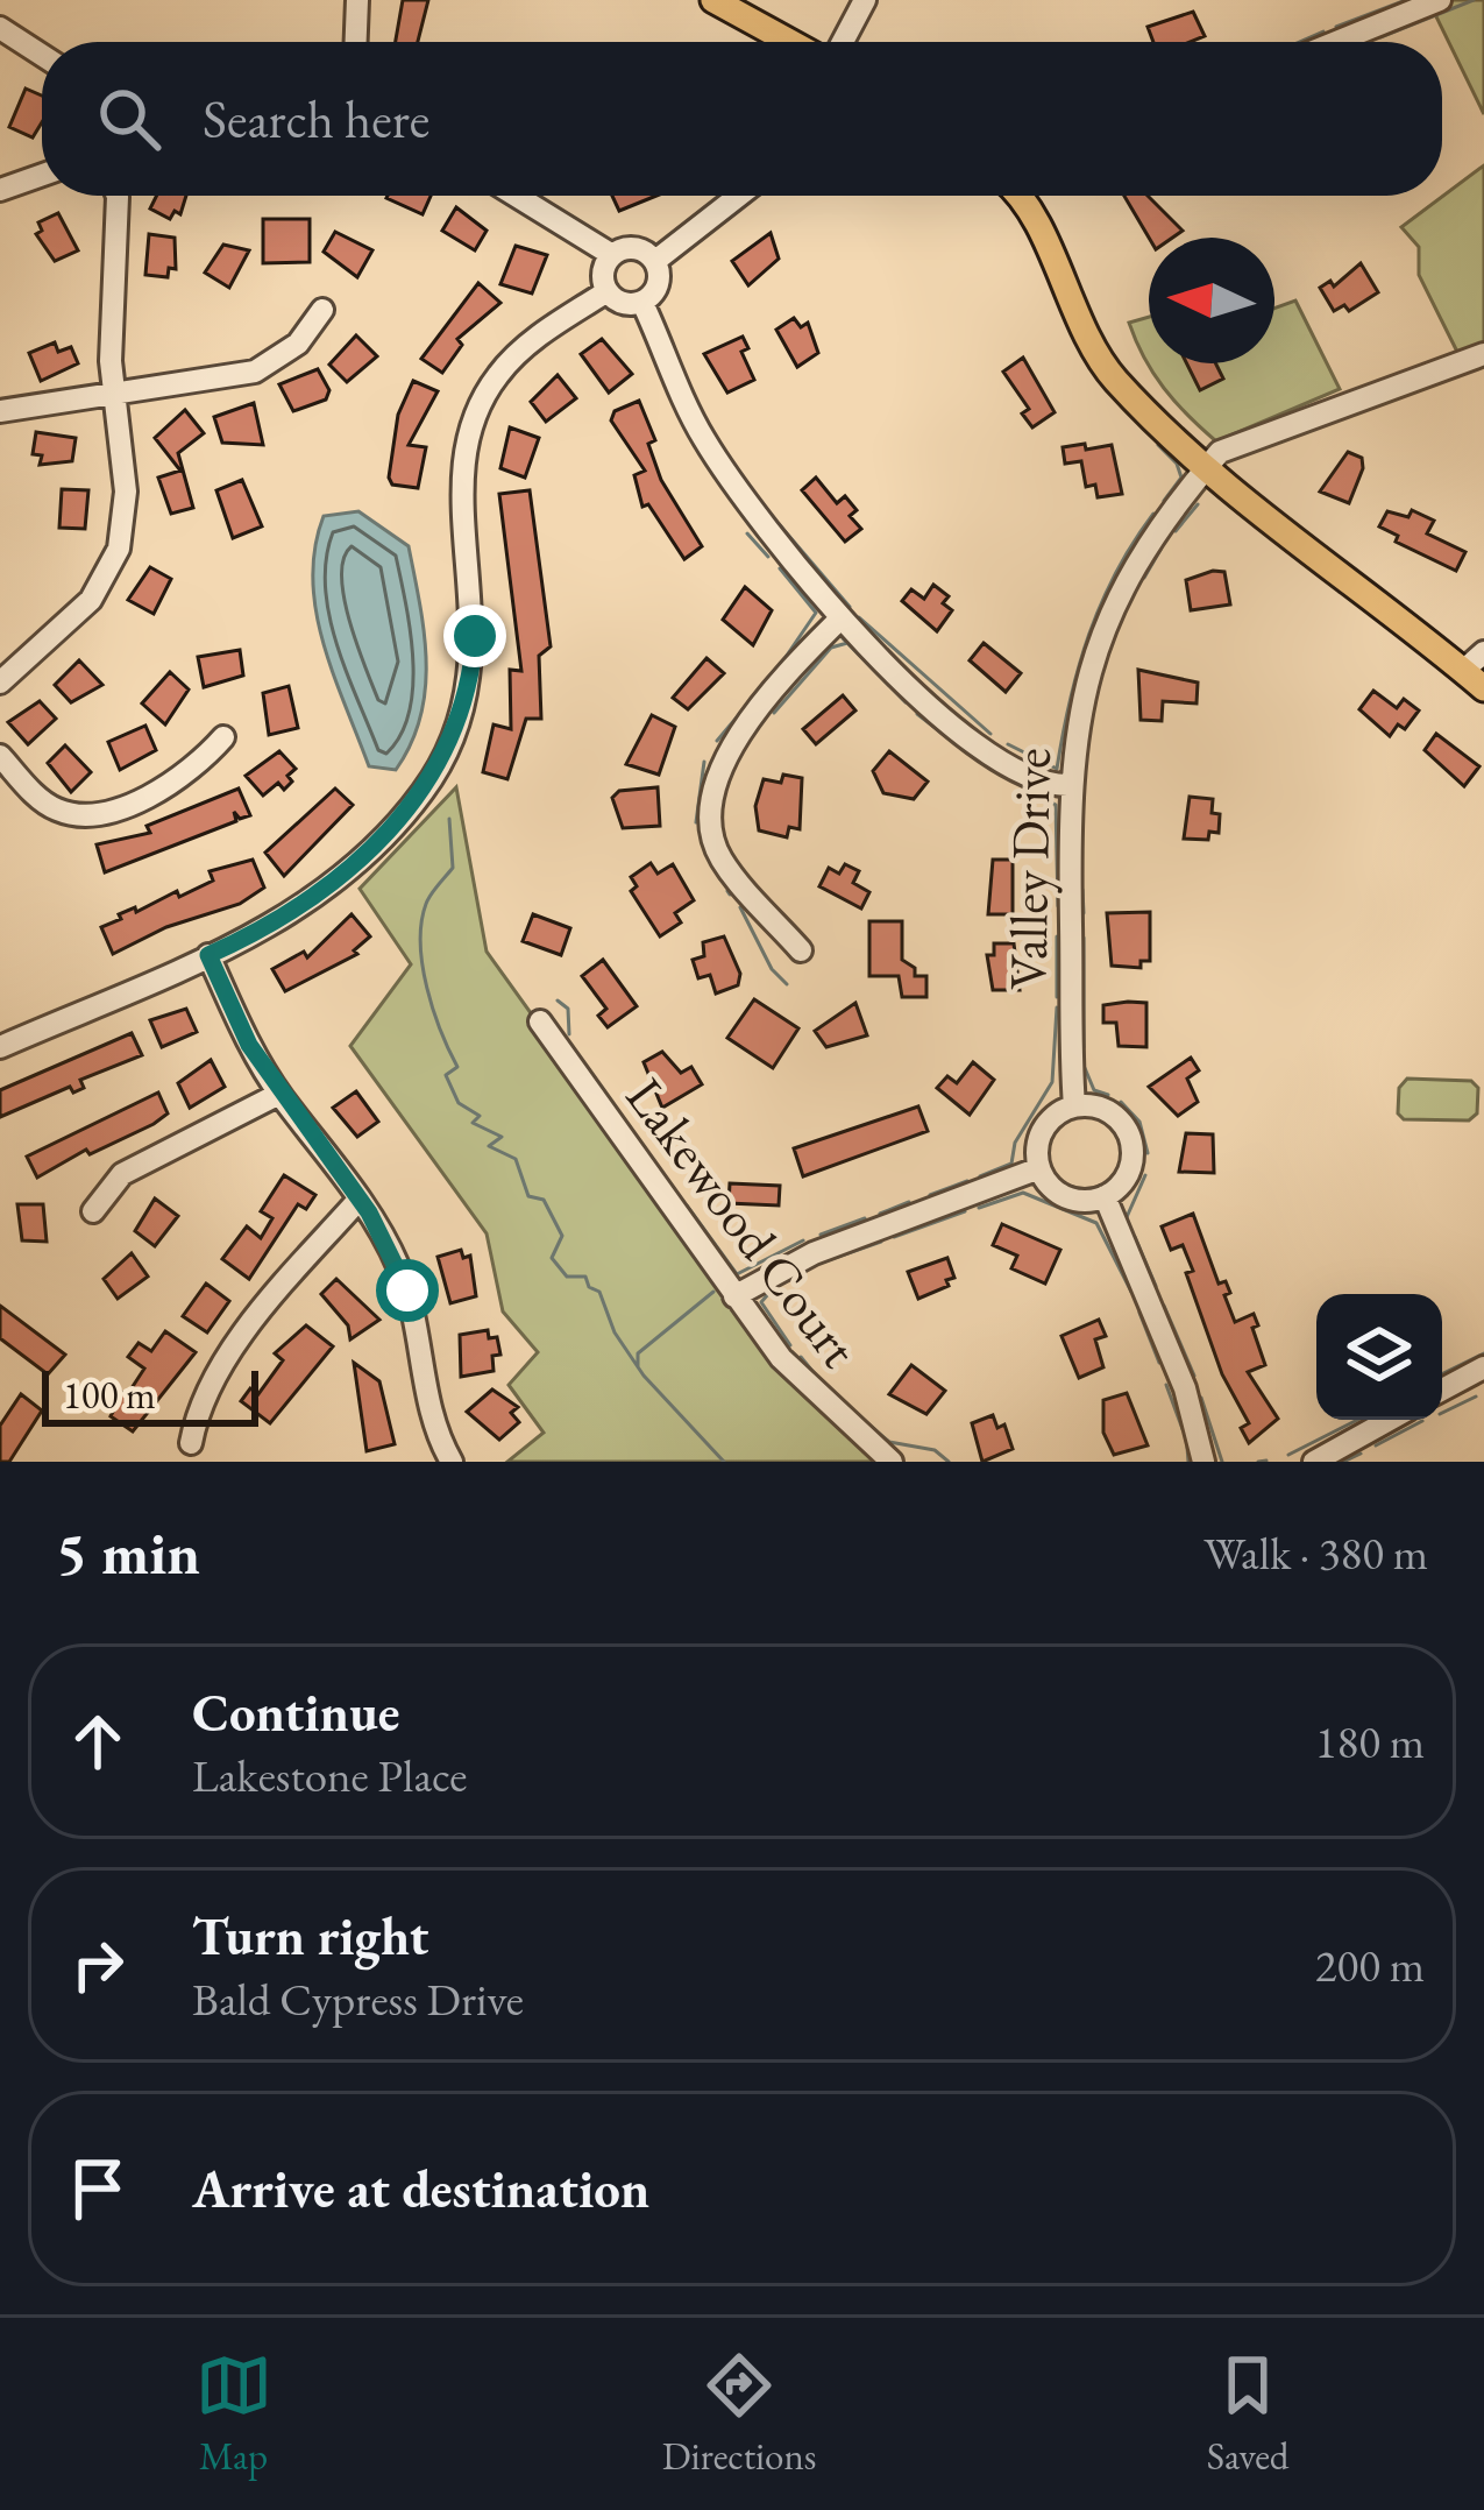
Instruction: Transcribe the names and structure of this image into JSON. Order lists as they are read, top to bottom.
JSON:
{
  "streets": {
    "street": ["Valley Drive", "Lakewood Court"]
  },
  "scale_bar": "100 m",
  "north": "left",
  "page": {
    "search": "Search here",
    "scale": "100 m",
    "heading": ["5 min", "Walk · 380 m"],
    "list": [
      ["Continue", "Lakestone Place", "180 m"],
      ["Turn right", "Bald Cypress Drive", "200 m"],
      "Arrive at destination"
    ],
    "nav": ["Map", "Directions", "Saved"]
  }
}
